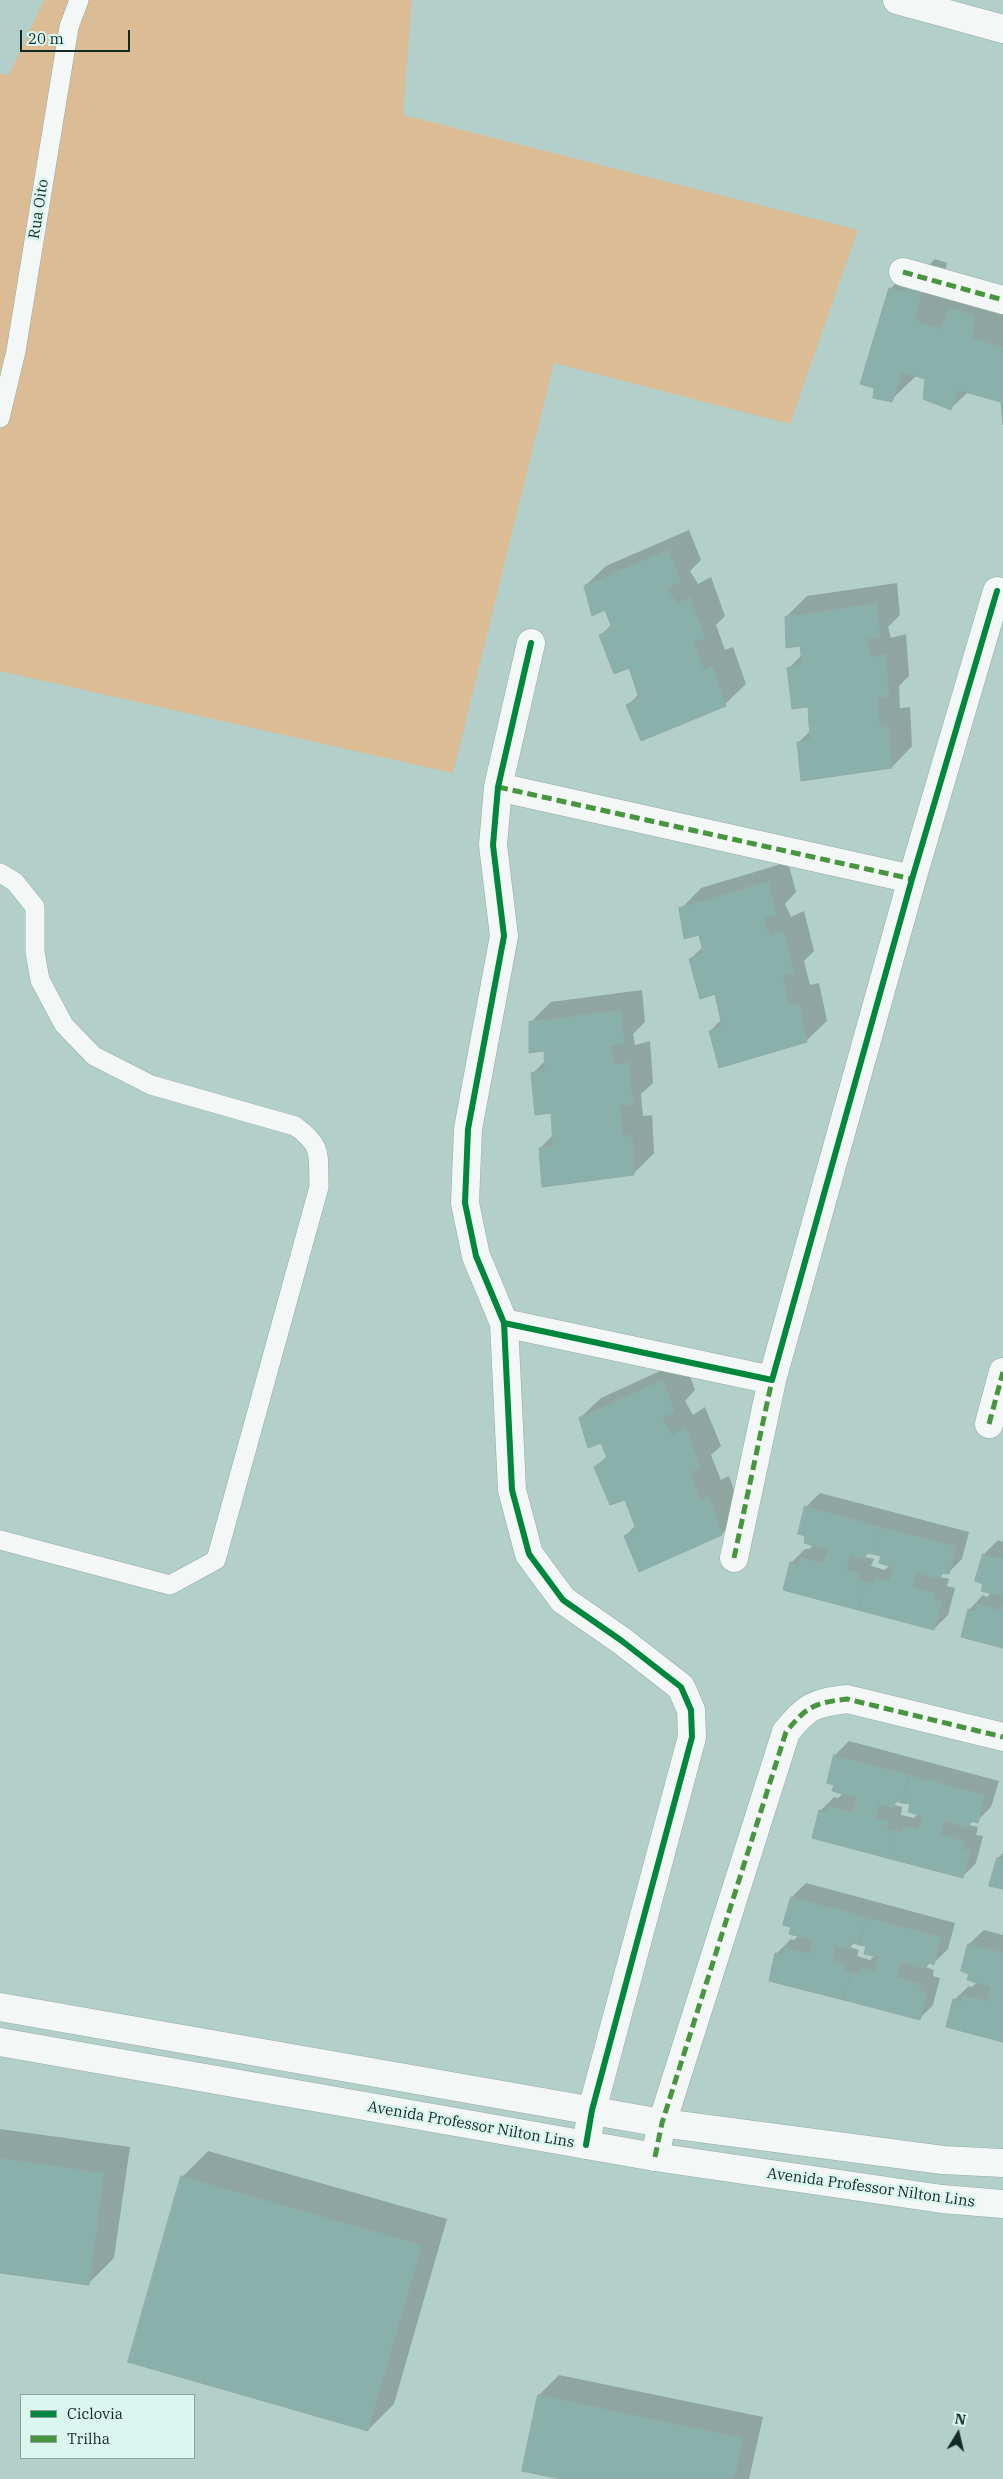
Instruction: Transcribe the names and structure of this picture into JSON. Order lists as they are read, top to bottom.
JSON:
{
  "streets": {
    "street": ["Avenida Professor Nilton Lins"],
    "lane": ["Rua Oito"]
  },
  "legend": ["Ciclovia", "Trilha"],
  "scale_bar": "20 m",
  "north": "top"
}
